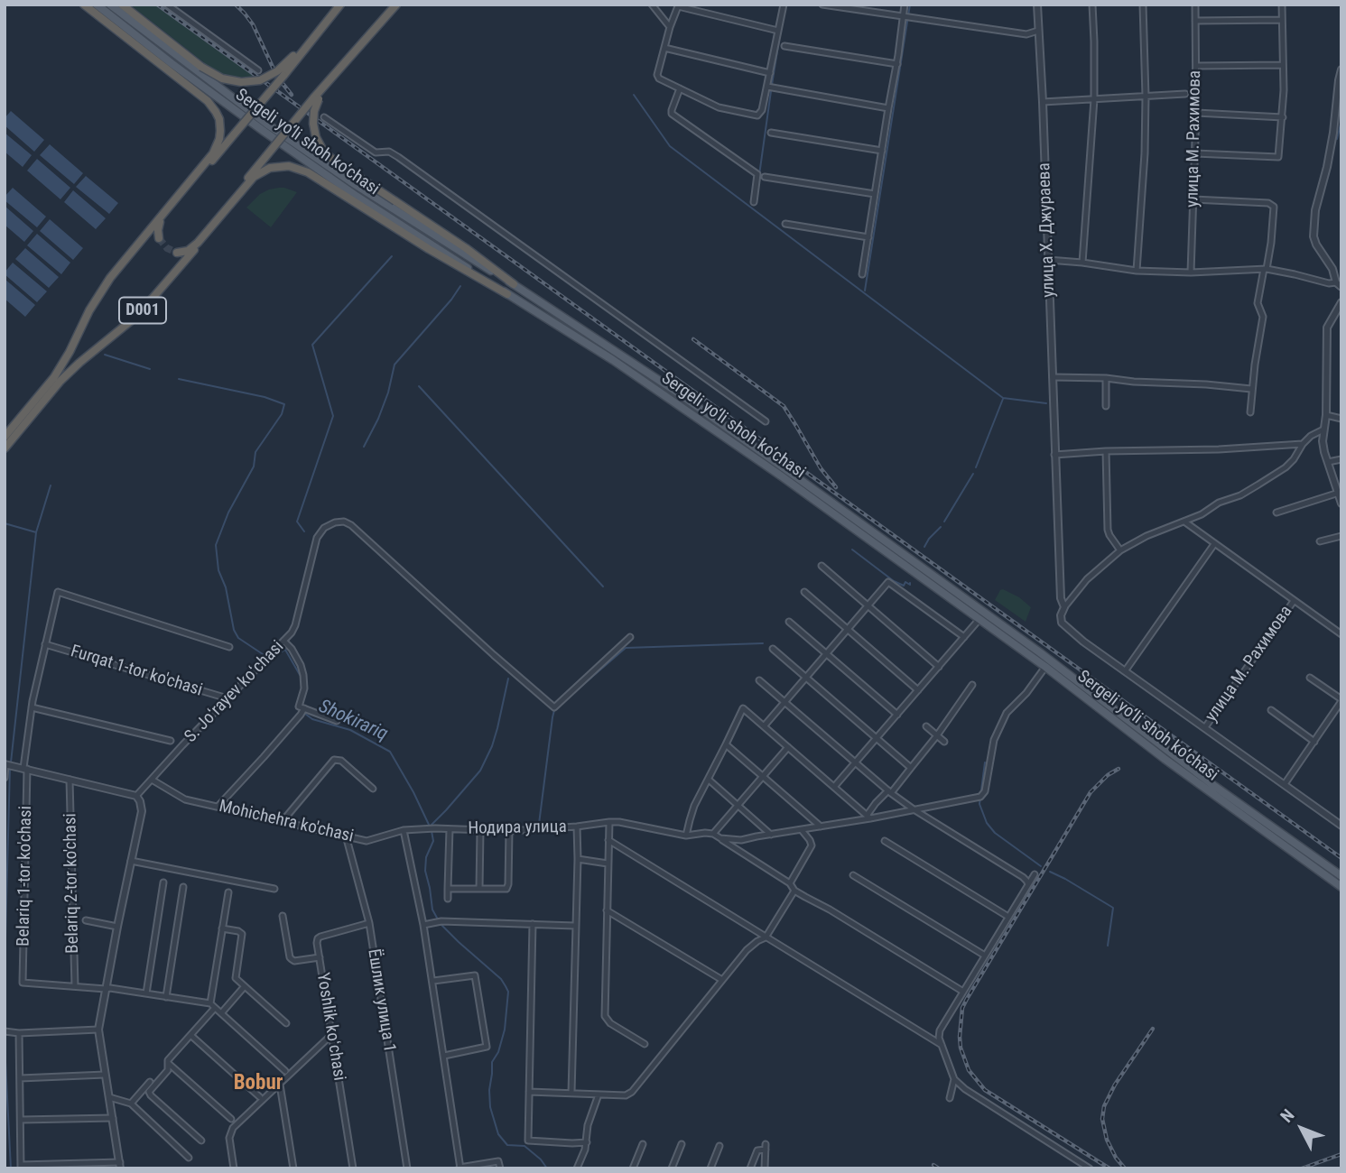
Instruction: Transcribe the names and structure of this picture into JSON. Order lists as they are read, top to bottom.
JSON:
{
  "streets": {
    "highway": ["D001"],
    "main road": ["Sergeli yo‘li shoh ko‘chasi"],
    "street": [
      "улица М. Рахимова",
      "улица Х. Джураева",
      "Furqat 1-tor ko'chasi",
      "S. Joʻrayev koʻchasi",
      "Mohichehra ko'chasi",
      "Нодира улица",
      "Belariq 1-tor ko'chasi",
      "Belariq 2-tor ko'chasi",
      "Ёшлик улица 1",
      "Yoshlik koʻchasi"
    ]
  },
  "crossings": [
    ["Furqat 1-tor ko'chasi", "S. Joʻrayev koʻchasi"],
    ["Furqat 1-tor ko'chasi", "Belariq 1-tor ko'chasi"],
    ["S. Joʻrayev koʻchasi", "Mohichehra ko'chasi"],
    ["Mohichehra ko'chasi", "Нодира улица"],
    ["Mohichehra ko'chasi", "Ёшлик улица 1"],
    ["Belariq 1-tor ko'chasi", "Belariq 2-tor ko'chasi"],
    ["Ёшлик улица 1", "Yoshlik koʻchasi"]
  ],
  "districts": ["Bobur"],
  "water": ["Shokirariq"],
  "north": "top left"
}
